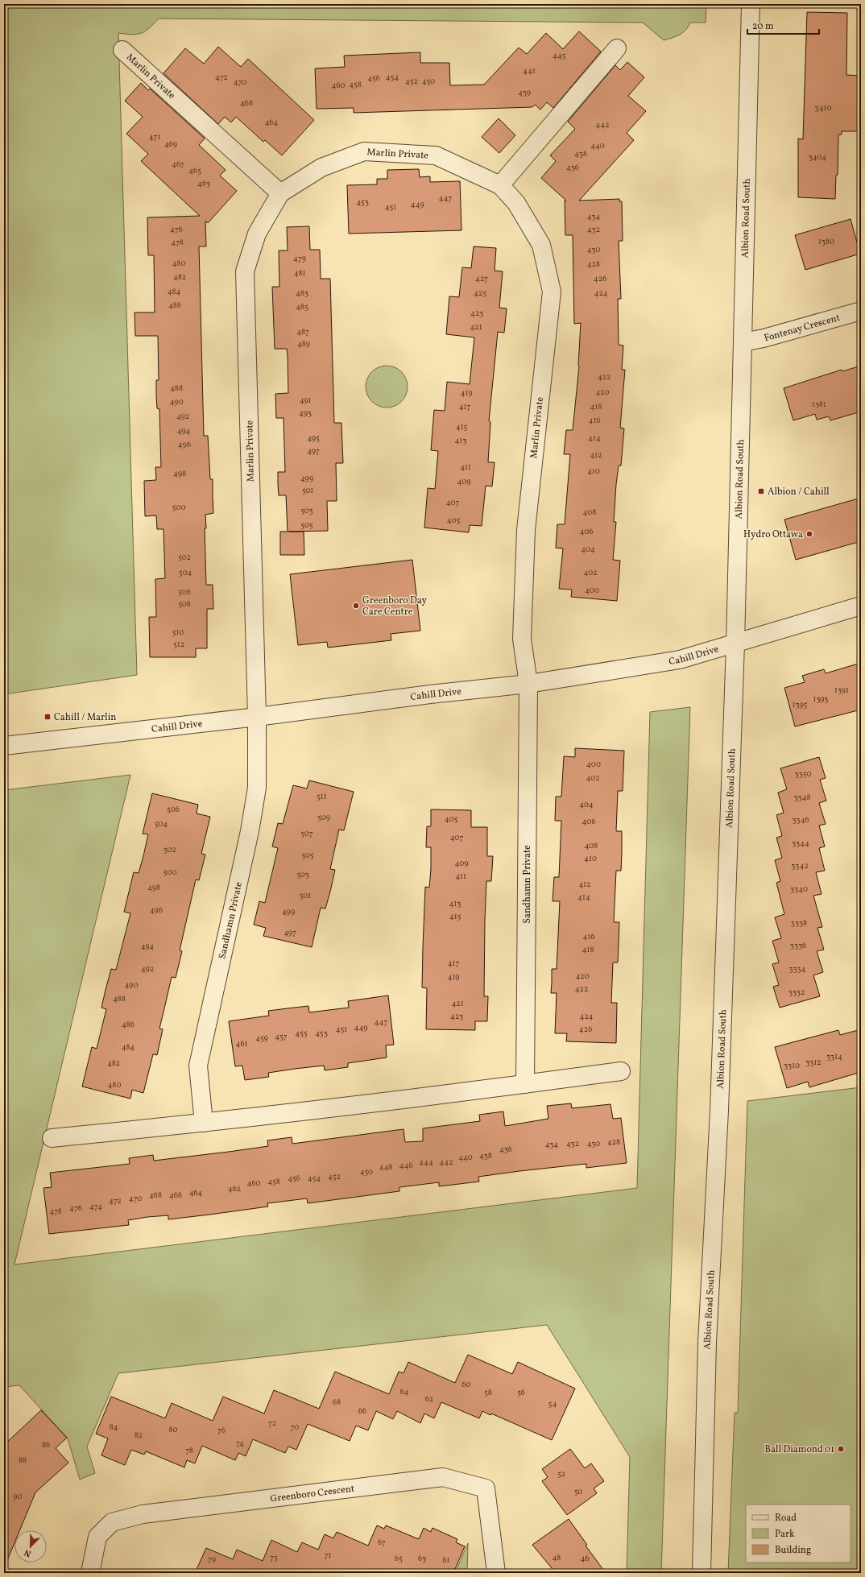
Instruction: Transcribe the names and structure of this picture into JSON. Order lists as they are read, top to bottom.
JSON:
{
  "streets": {
    "street": [
      "Marlin Private",
      "Albion Road South",
      "Fontenay Crescent",
      "Cahill Drive",
      "Sandhamn Private",
      "Greenboro Crescent"
    ]
  },
  "crossings": [
    ["Marlin Private", "Cahill Drive"],
    ["Marlin Private", "Sandhamn Private"],
    ["Albion Road South", "Fontenay Crescent"],
    ["Albion Road South", "Cahill Drive"],
    ["Cahill Drive", "Sandhamn Private"]
  ],
  "places": {
    "transit": ["Albion / Cahill", "Cahill / Marlin"],
    "other": ["Hydro Ottawa", "Greenboro Day Care Centre", "Ball Diamond 01"]
  },
  "house_numbers": [
    "445",
    "441",
    "472",
    "454",
    "456",
    "452",
    "450",
    "470",
    "458",
    "460",
    "439",
    "468",
    "3410",
    "464",
    "442",
    "471",
    "469",
    "440",
    "438",
    "3404",
    "467",
    "436",
    "465",
    "463",
    "447",
    "453",
    "449",
    "451",
    "434",
    "476",
    "432",
    "1380",
    "478",
    "430",
    "479",
    "480",
    "428",
    "481",
    "482",
    "427",
    "426",
    "484",
    "483",
    "425",
    "424",
    "486",
    "485",
    "423",
    "421",
    "487",
    "489",
    "422",
    "488",
    "420",
    "419",
    "491",
    "490",
    "1381",
    "417",
    "418",
    "493",
    "492",
    "416",
    "415",
    "494",
    "495",
    "414",
    "413",
    "496",
    "497",
    "412",
    "411",
    "410",
    "498",
    "499",
    "409",
    "501",
    "407",
    "500",
    "503",
    "408",
    "405",
    "505",
    "406",
    "404",
    "502",
    "504",
    "402",
    "400",
    "506",
    "508",
    "510",
    "512",
    "1391",
    "1393",
    "1395",
    "400",
    "3350",
    "402",
    "511",
    "3348",
    "404",
    "506",
    "509",
    "405",
    "3346",
    "406",
    "504",
    "507",
    "407",
    "3344",
    "408",
    "502",
    "505",
    "410",
    "409",
    "3342",
    "500",
    "503",
    "411",
    "412",
    "498",
    "3340",
    "501",
    "414",
    "413",
    "496",
    "499",
    "415",
    "3338",
    "497",
    "416",
    "3336",
    "494",
    "418",
    "417",
    "492",
    "3334",
    "420",
    "419",
    "490",
    "422",
    "3332",
    "488",
    "421",
    "423",
    "424",
    "447",
    "486",
    "449",
    "451",
    "426",
    "455",
    "453",
    "457",
    "459",
    "461",
    "484",
    "3314",
    "3312",
    "482",
    "3310",
    "480",
    "428",
    "432",
    "430",
    "434",
    "436",
    "438",
    "440",
    "444",
    "442",
    "446",
    "448",
    "450",
    "452",
    "456",
    "454",
    "458",
    "460",
    "462",
    "464",
    "468",
    "466",
    "470",
    "472",
    "474",
    "476",
    "478",
    "60",
    "64",
    "58",
    "56",
    "62",
    "68",
    "54",
    "66",
    "72",
    "84",
    "70",
    "80",
    "76",
    "82",
    "74",
    "86",
    "78",
    "88",
    "52",
    "50",
    "90",
    "67",
    "71",
    "75",
    "48",
    "65",
    "63",
    "46",
    "79",
    "61"
  ],
  "legend": ["Road", "Park", "Building"],
  "scale_bar": "20 m",
  "north": "bottom left"
}
